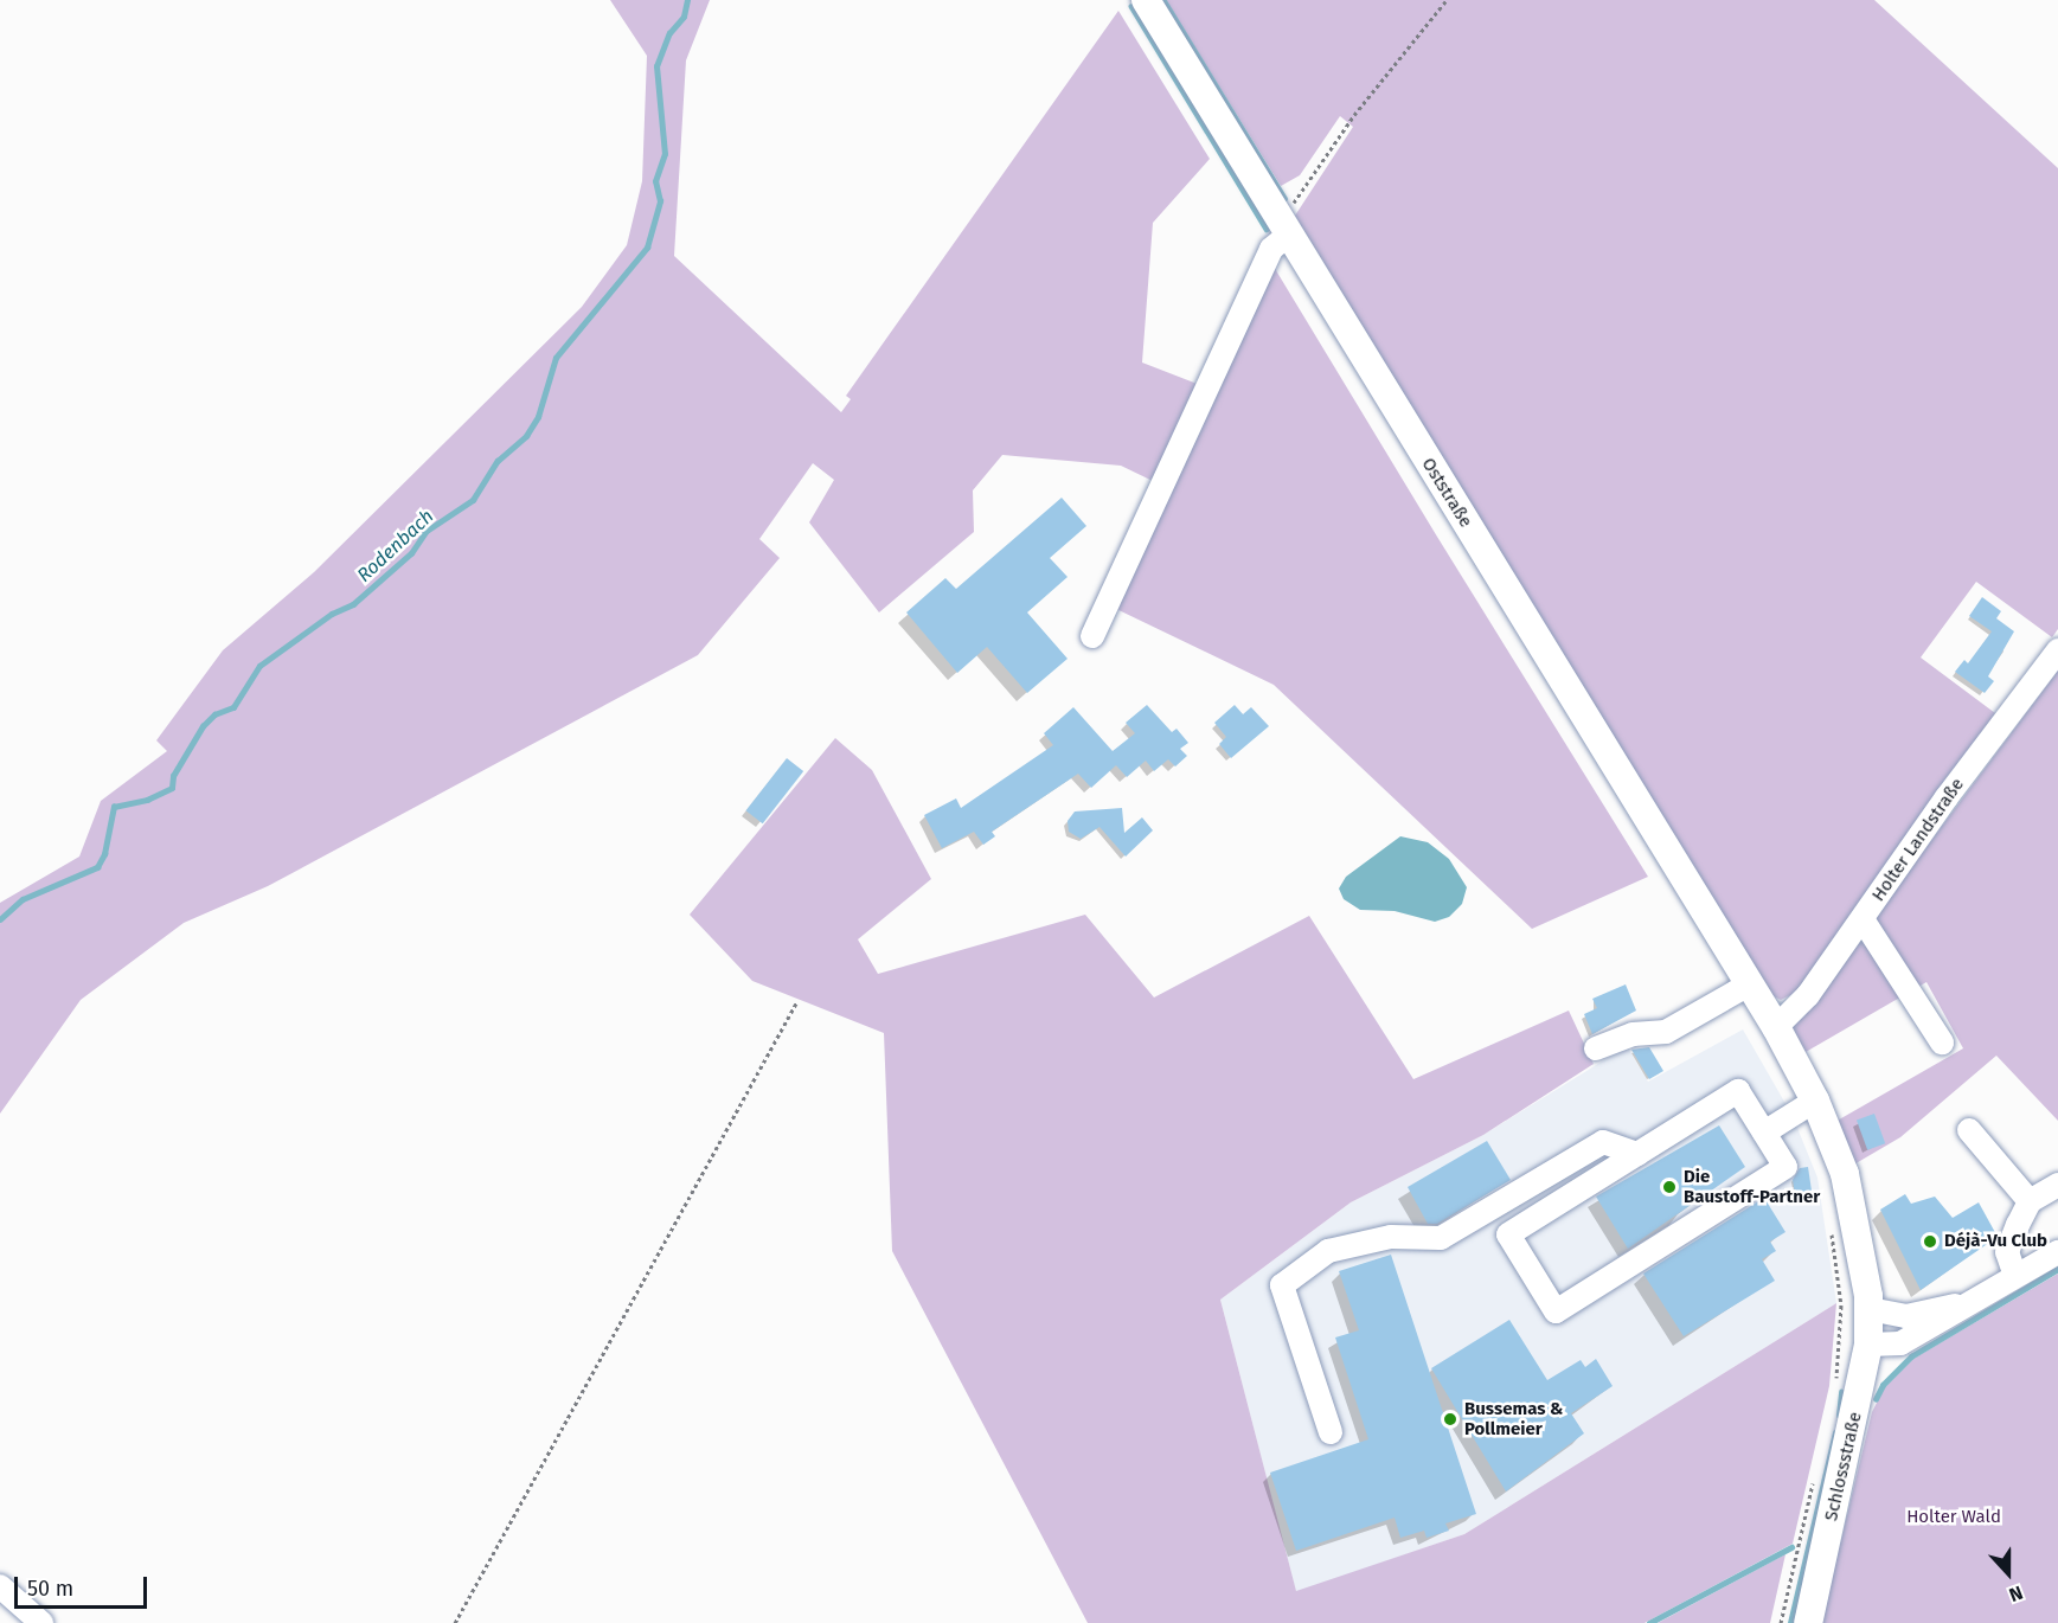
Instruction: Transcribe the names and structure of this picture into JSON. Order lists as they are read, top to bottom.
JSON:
{
  "streets": {
    "main road": ["Oststraße", "Schlossstraße"],
    "street": ["Holter Landstraße"]
  },
  "crossings": [
    ["Oststraße", "Holter Landstraße"],
    ["Oststraße", "Schlossstraße"]
  ],
  "water": ["Rodenbach"],
  "parks": ["Holter Wald"],
  "places": ["Die Baustoff-Partner", "Déjà-Vu Club", "Bussemas & Pollmeier"],
  "scale_bar": "50 m",
  "north": "bottom"
}
